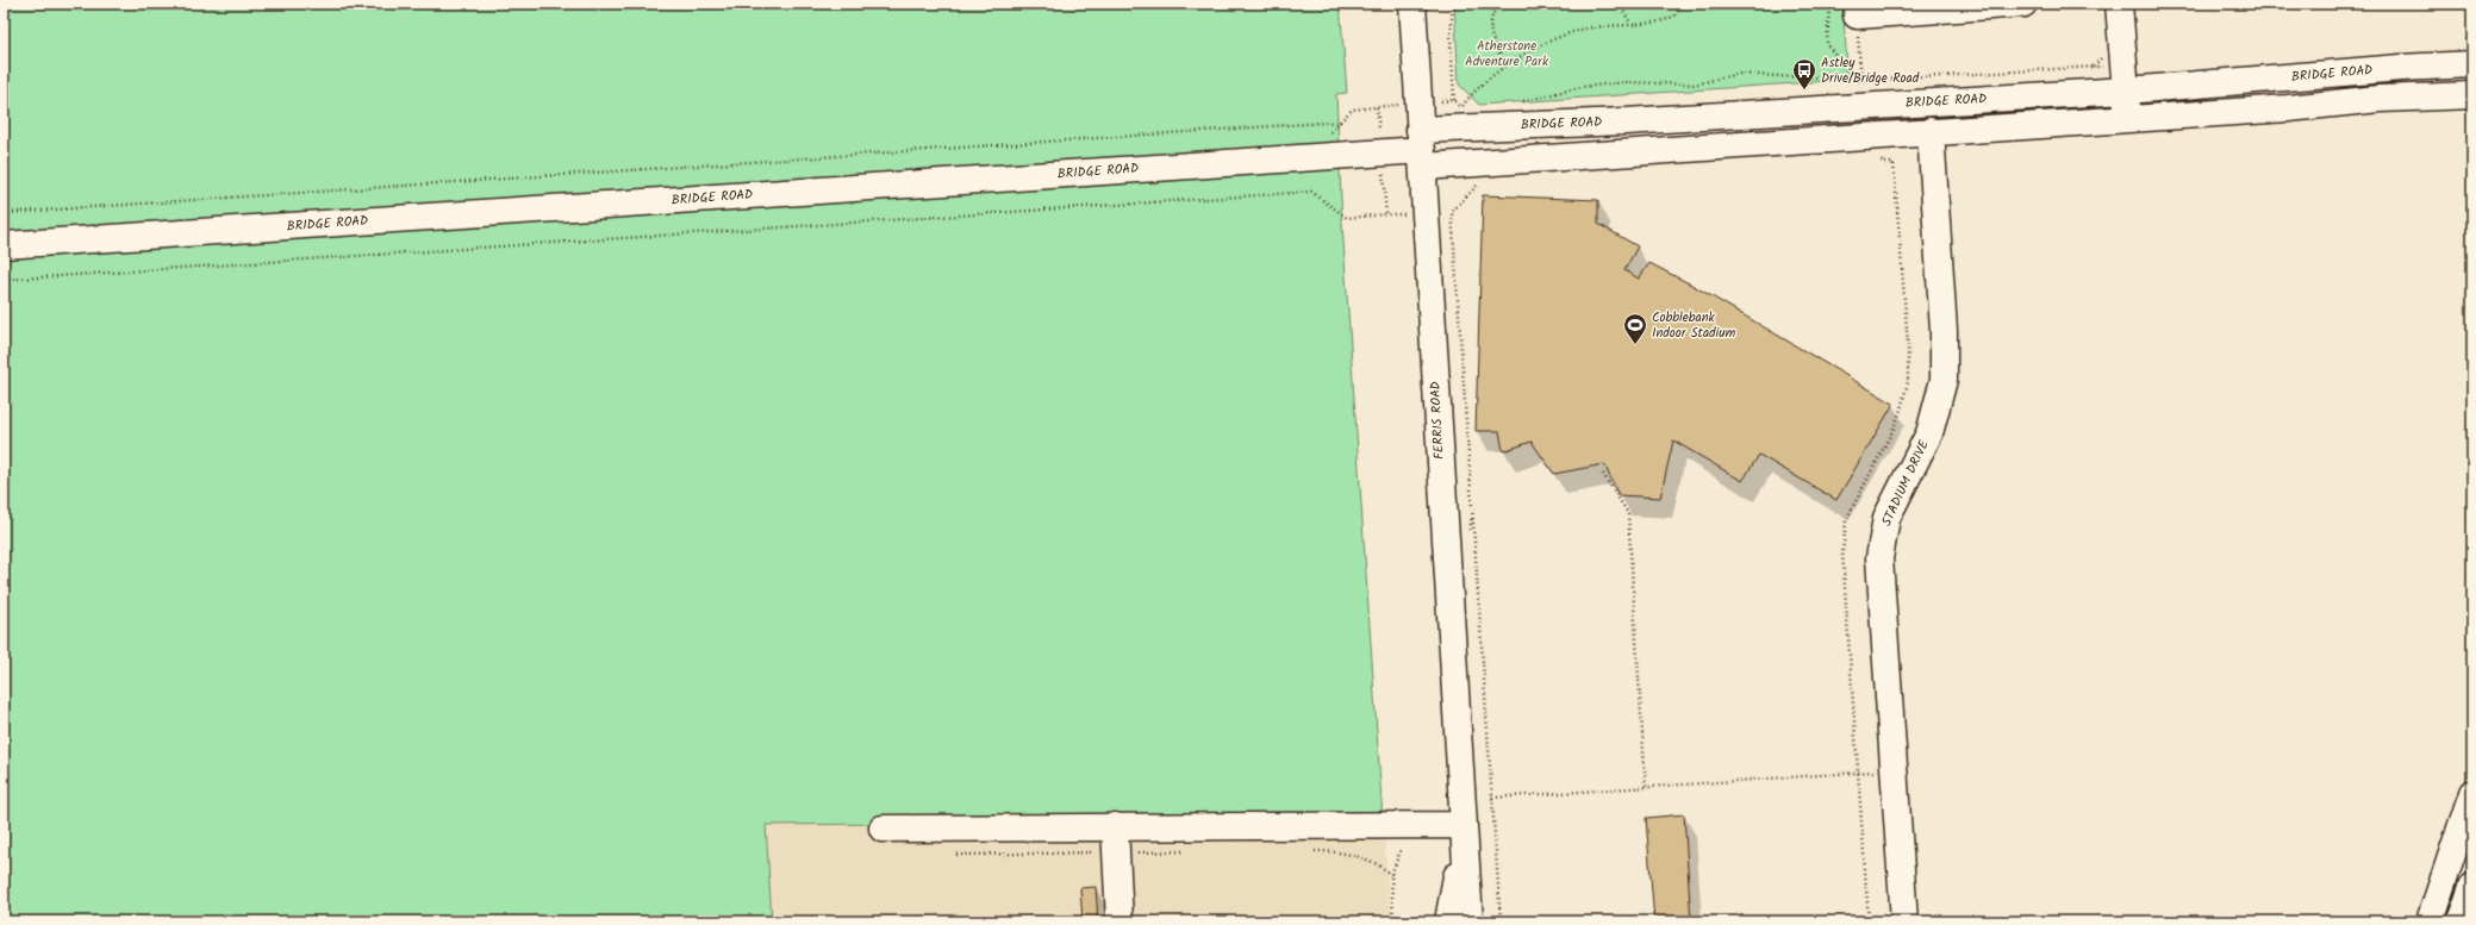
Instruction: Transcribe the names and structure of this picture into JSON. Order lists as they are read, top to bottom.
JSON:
{
  "streets": {
    "street": ["BRIDGE ROAD", "FERRIS ROAD", "STADIUM DRIVE"]
  },
  "crossings": [
    ["BRIDGE ROAD", "FERRIS ROAD"],
    ["BRIDGE ROAD", "STADIUM DRIVE"]
  ],
  "parks": ["Atherstone Adventure Park"],
  "places": {
    "bus stop": ["Astley Drive/Bridge Road"],
    "sports": ["Cobblebank Indoor Stadium"]
  }
}
